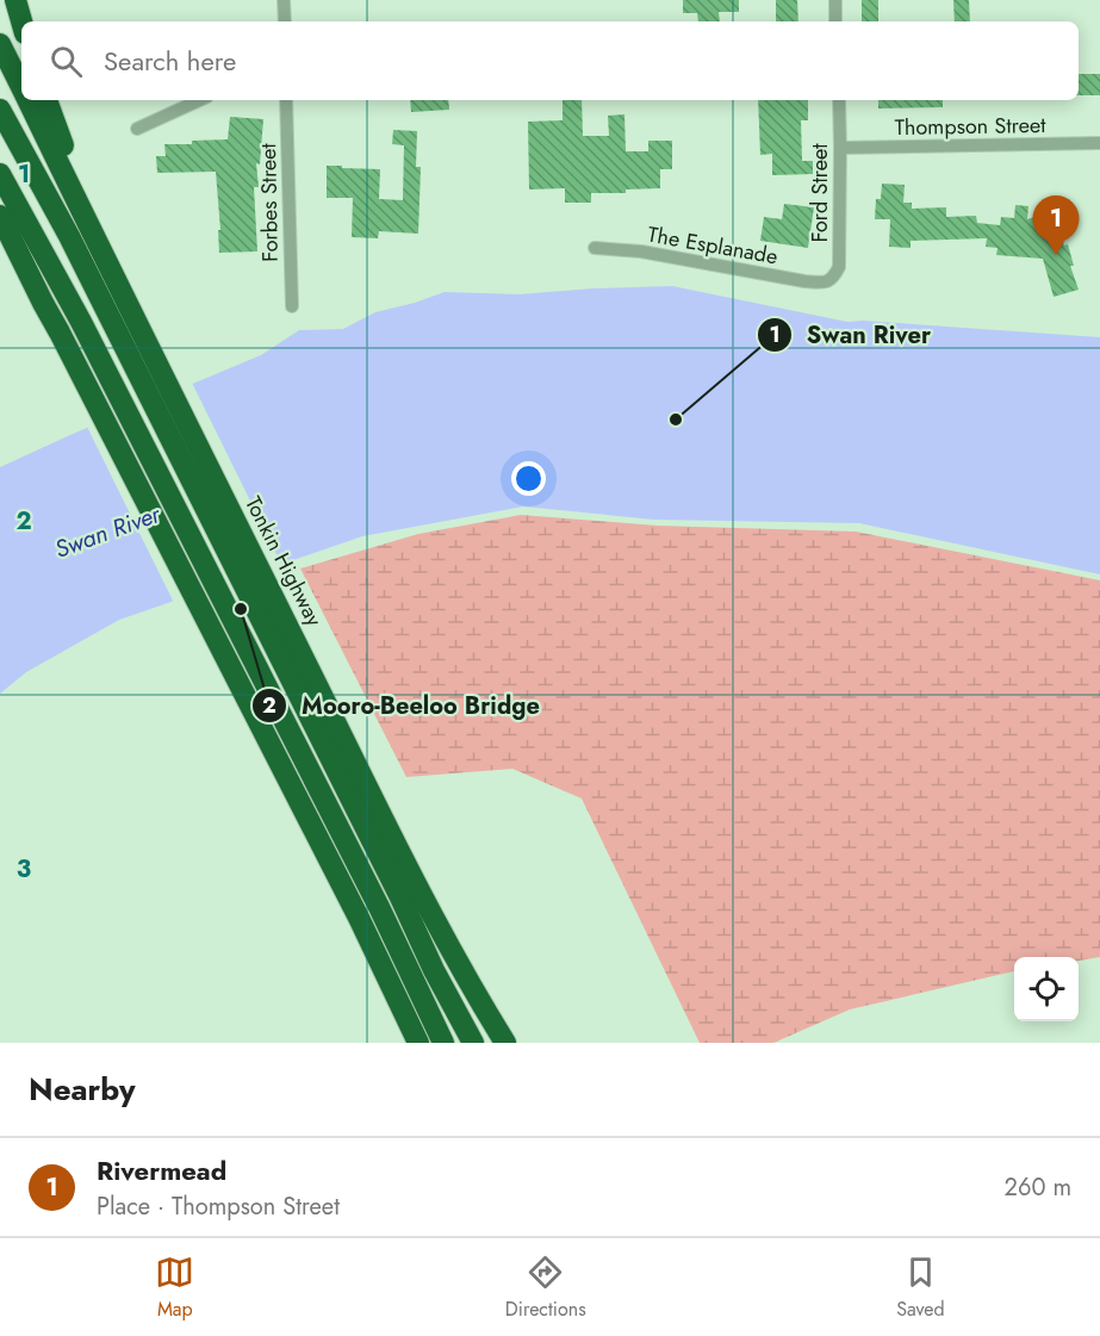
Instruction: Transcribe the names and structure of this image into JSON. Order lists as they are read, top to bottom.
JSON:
{
  "streets": {
    "highway": ["Tonkin Highway"],
    "street": [
      "Thompson Street",
      "Ford Street",
      "Forbes Street",
      "The Esplanade"
    ]
  },
  "crossings": [
    ["Thompson Street", "Ford Street"],
    ["Ford Street", "The Esplanade"]
  ],
  "water": ["Swan River"],
  "places": ["Swan River", "Mooro-Beeloo Bridge"],
  "page": {
    "search": "Search here",
    "pins": "1",
    "heading": "Nearby",
    "list": [
      {
        "mark": "1",
        "name": "Rivermead",
        "note": "Place · Thompson Street",
        "value": "260 m"
      }
    ],
    "nav": ["Map", "Directions", "Saved"]
  },
  "grid": {
    "rows": ["1", "2", "3"]
  }
}
